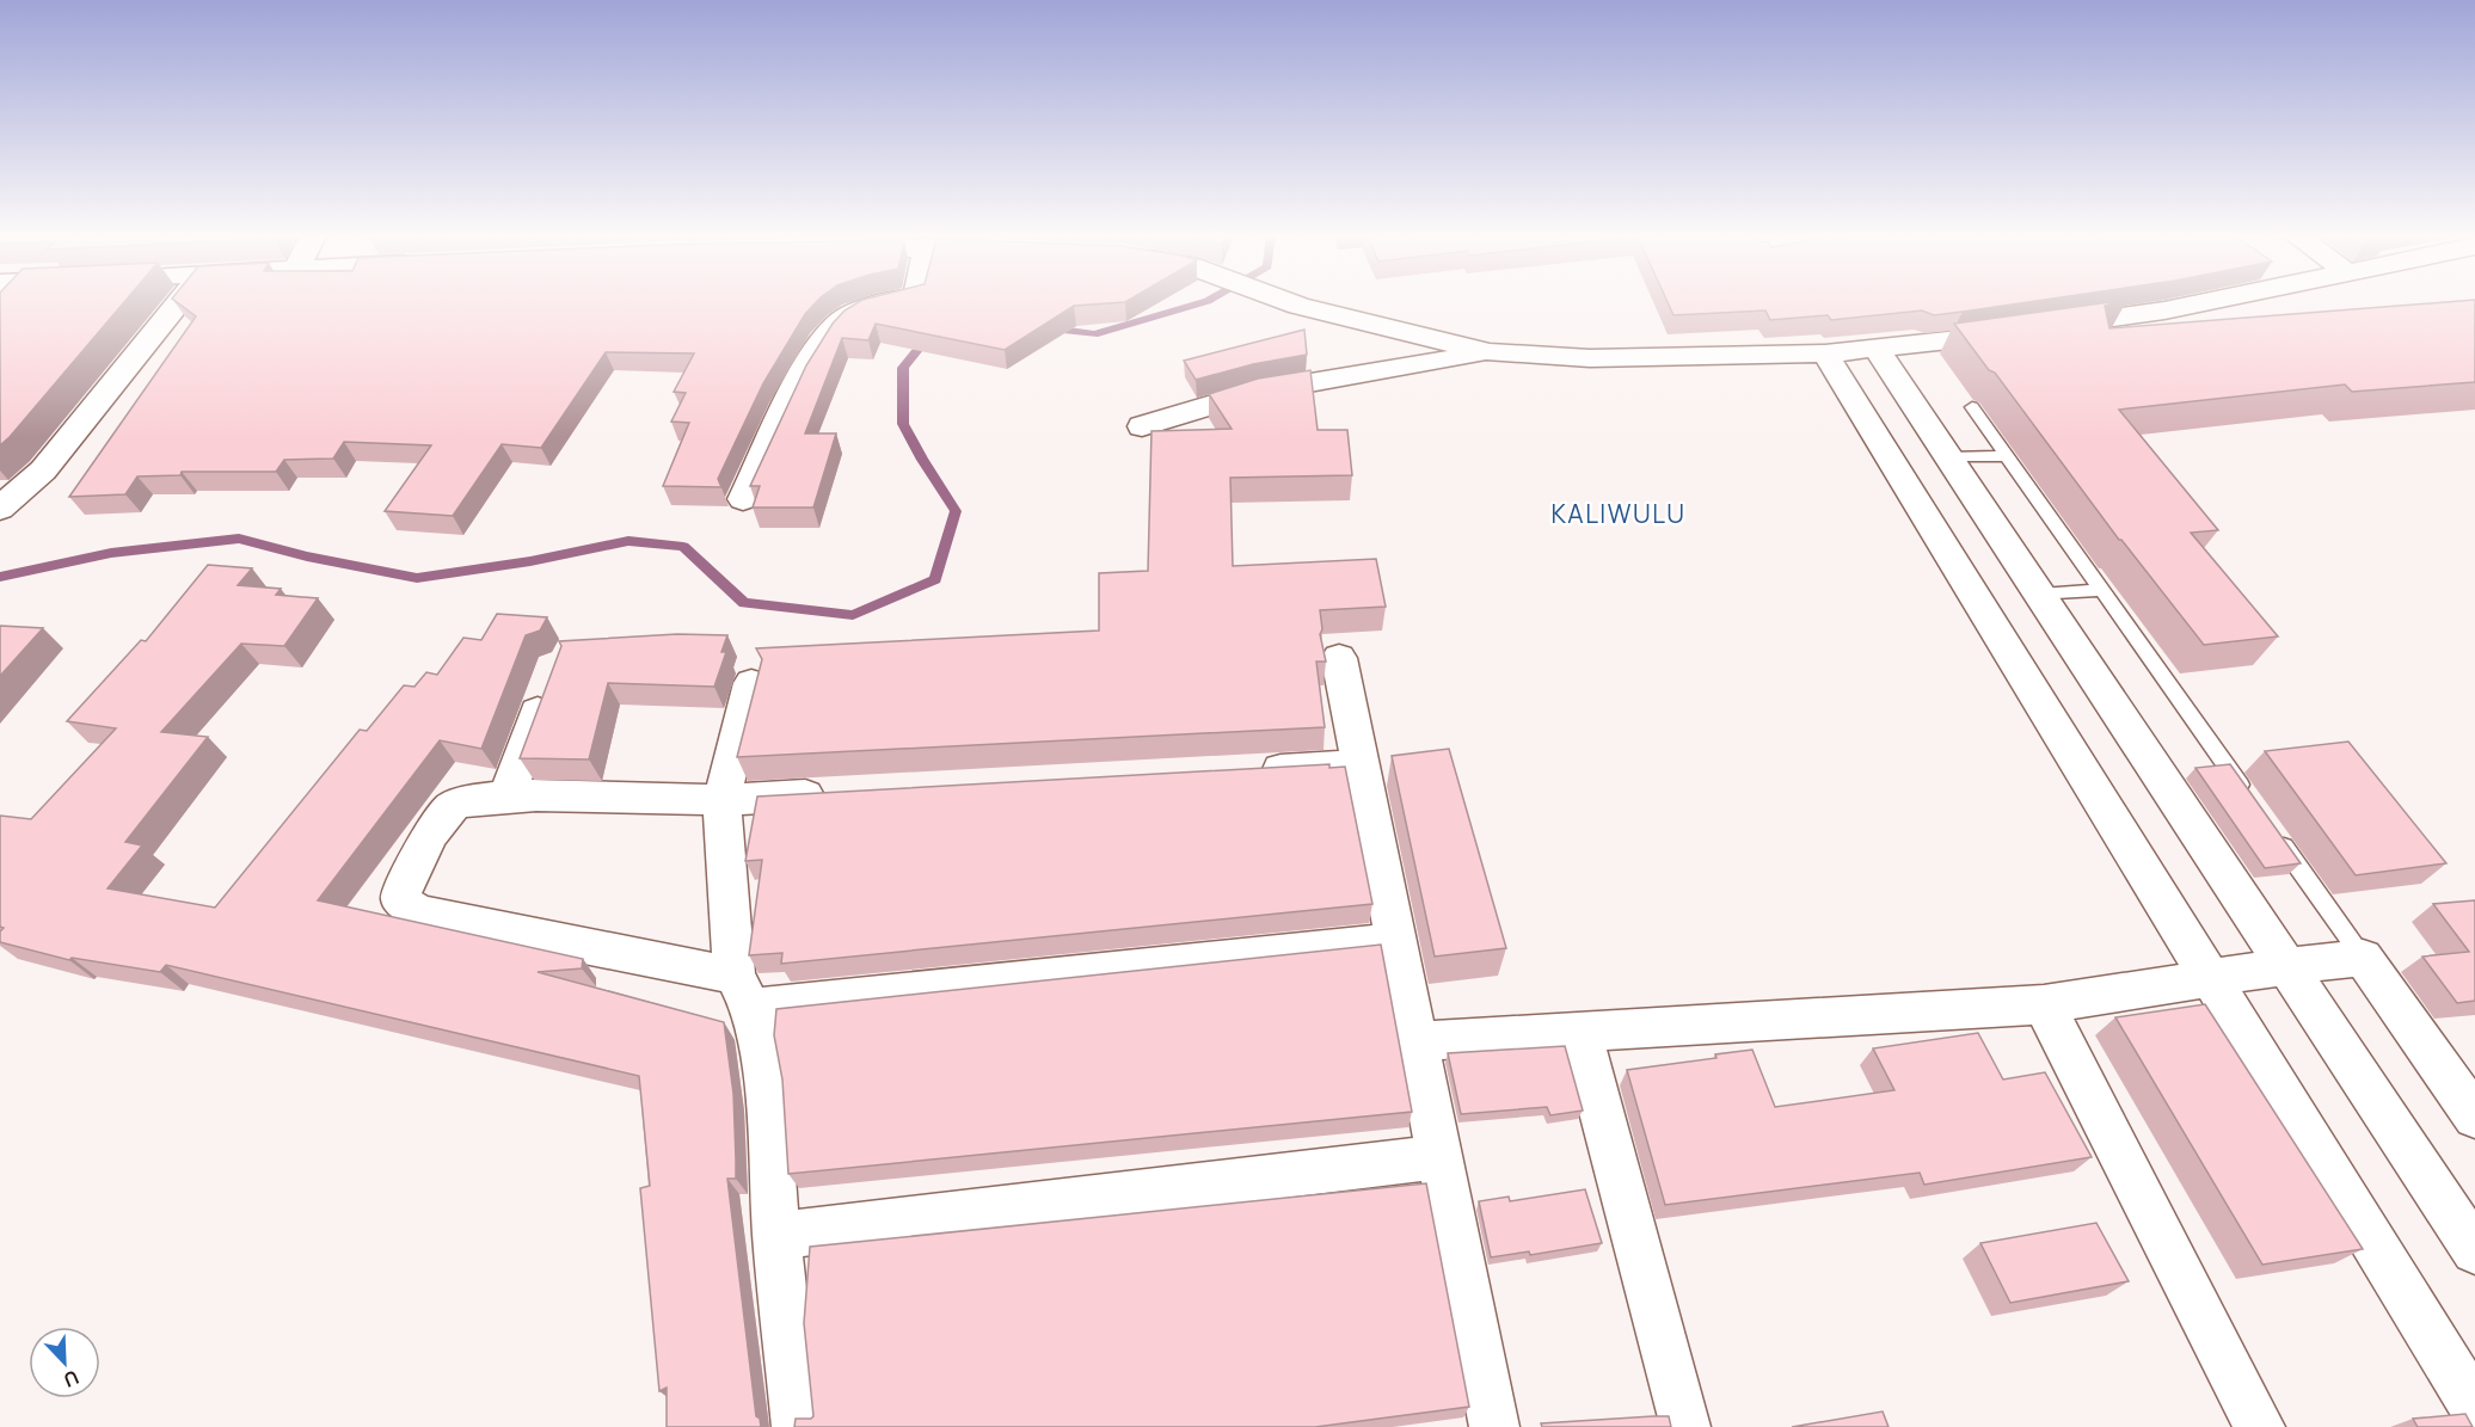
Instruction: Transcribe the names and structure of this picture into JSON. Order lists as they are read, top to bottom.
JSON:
{
  "districts": ["KALIWULU"],
  "north": "bottom right"
}
